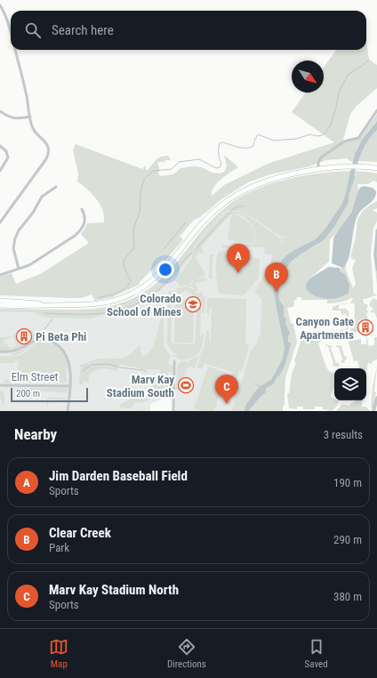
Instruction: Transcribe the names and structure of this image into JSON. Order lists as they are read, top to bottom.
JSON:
{
  "streets": {
    "street": ["Elm Street"]
  },
  "places": {
    "school or university": ["Colorado School of Mines"],
    "building": ["Canyon Gate Apartments", "Pi Beta Phi"],
    "sports": ["Marv Kay Stadium South"]
  },
  "scale_bar": "200 m",
  "north": "bottom right",
  "page": {
    "search": "Search here",
    "pins": ["A", "B", "C"],
    "scale": "200 m",
    "heading": ["Nearby", "3 results"],
    "list": [
      {
        "mark": "A",
        "name": "Jim Darden Baseball Field",
        "note": "Sports",
        "value": "190 m"
      },
      {
        "mark": "B",
        "name": "Clear Creek",
        "note": "Park",
        "value": "290 m"
      },
      {
        "mark": "C",
        "name": "Marv Kay Stadium North",
        "note": "Sports",
        "value": "380 m"
      }
    ],
    "nav": ["Map", "Directions", "Saved"]
  }
}
